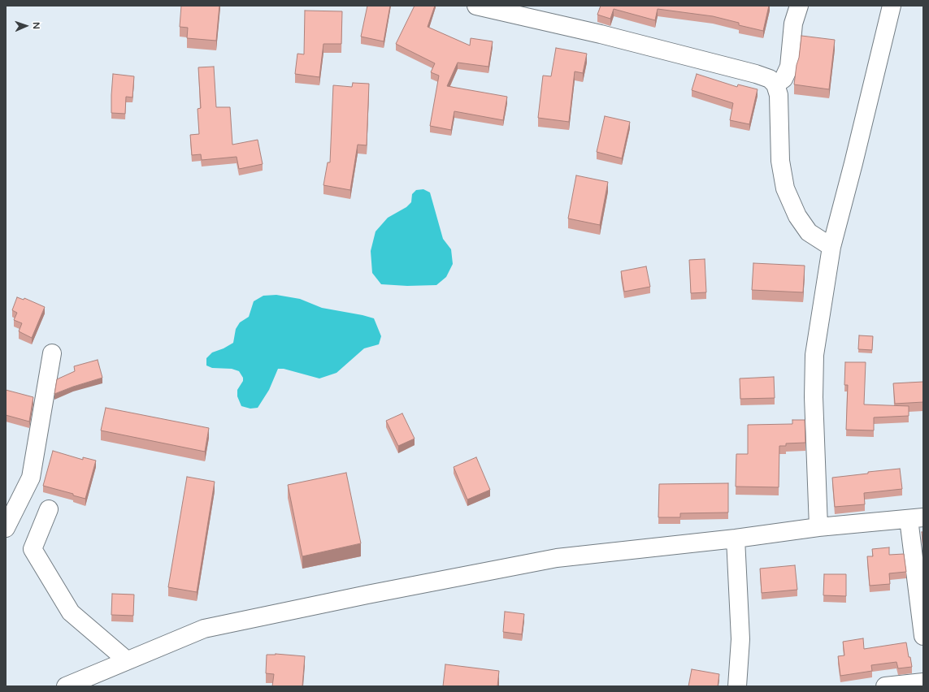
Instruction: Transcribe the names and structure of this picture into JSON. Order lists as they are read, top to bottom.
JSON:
{
  "north": "right"
}
